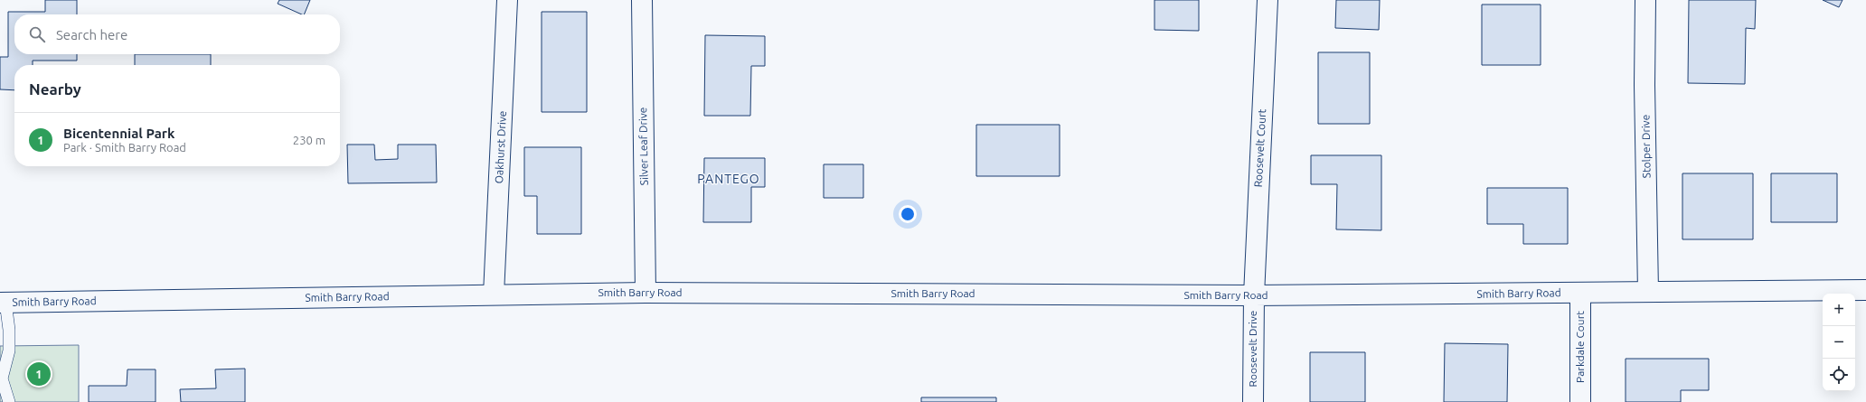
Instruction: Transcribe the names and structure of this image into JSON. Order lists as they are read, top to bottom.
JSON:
{
  "streets": {
    "street": [
      "Silver Leaf Drive",
      "Stolper Drive",
      "Oakhurst Drive",
      "Roosevelt Court",
      "Smith Barry Road",
      "Parkdale Court",
      "Roosevelt Drive"
    ]
  },
  "crossings": [
    ["Silver Leaf Drive", "Smith Barry Road"],
    ["Stolper Drive", "Smith Barry Road"],
    ["Oakhurst Drive", "Smith Barry Road"],
    ["Roosevelt Court", "Smith Barry Road"],
    ["Roosevelt Court", "Roosevelt Drive"],
    ["Smith Barry Road", "Parkdale Court"],
    ["Smith Barry Road", "Roosevelt Drive"]
  ],
  "districts": ["PANTEGO"],
  "page": {
    "search": "Search here",
    "heading": "Nearby",
    "list": [
      {
        "mark": "1",
        "name": "Bicentennial Park",
        "note": "Park · Smith Barry Road",
        "value": "230 m"
      }
    ],
    "map_buttons": ["+", "−"],
    "pins": "1"
  }
}
